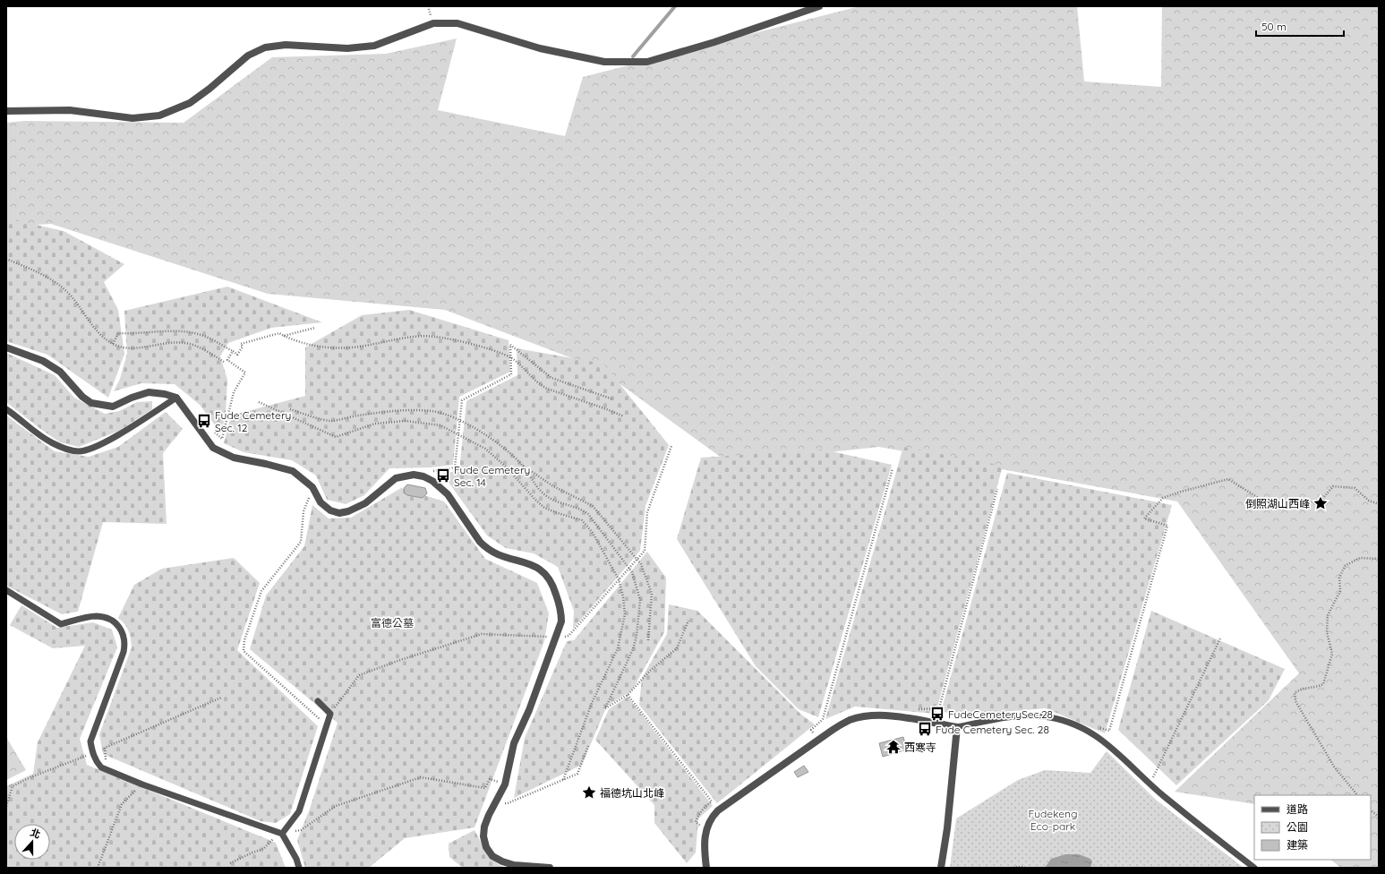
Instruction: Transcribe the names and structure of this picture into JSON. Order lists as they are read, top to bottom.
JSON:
{
  "parks": ["富德公墓", "Fudekeng Eco-park"],
  "places": {
    "bus stop": [
      "Fude Cemetery Sec. 12",
      "Fude Cemetery Sec. 14",
      "FudeCemeterySec.28",
      "Fude Cemetery Sec. 28"
    ],
    "place": ["倒照湖山西峰", "福德坑山北峰"],
    "temple": ["西寒寺"]
  },
  "legend": ["道路", "公園", "建築"],
  "scale_bar": "50 m",
  "north": "top"
}
